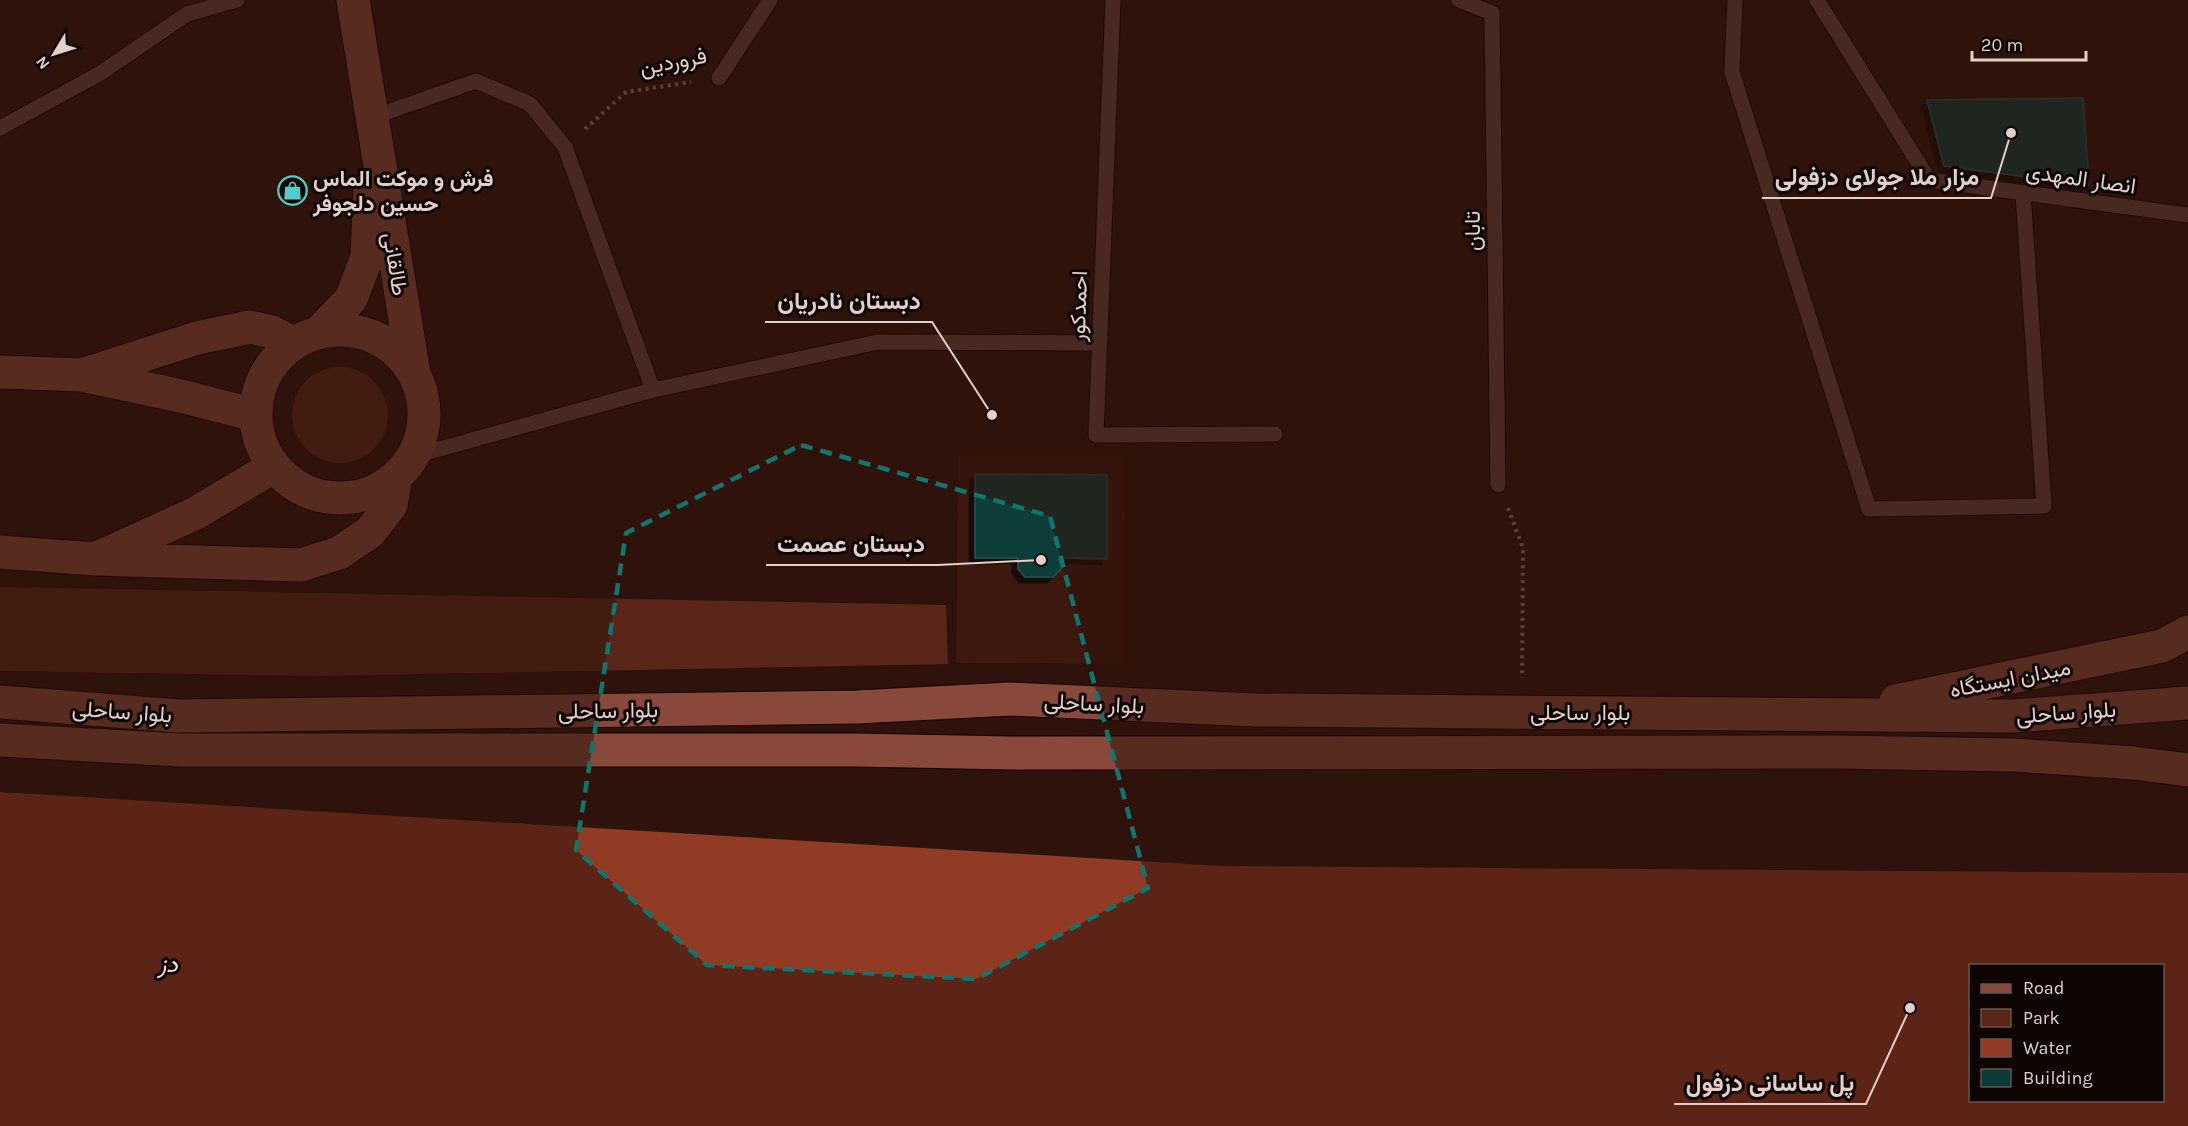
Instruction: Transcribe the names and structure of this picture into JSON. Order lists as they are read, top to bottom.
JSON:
{
  "streets": {
    "main road": ["طالقانی", "میدان ایستگاه", "بلوار ساحلی"],
    "lane": [
      "فروردین",
      "انصار المهدی",
      "تابان",
      "احمدکور"
    ]
  },
  "crossings": [
    ["میدان ایستگاه", "بلوار ساحلی"]
  ],
  "water": ["دز"],
  "places": {
    "other": [
      "مزار ملا جولای دزفولی",
      "دبستان نادریان",
      "دبستان عصمت",
      "پل ساسانی دزفول"
    ],
    "shop": ["فرش و موکت الماس حسین دلجوفر"]
  },
  "legend": [
    "Road",
    "Park",
    "Water",
    "Building"
  ],
  "scale_bar": "20 m",
  "north": "bottom left"
}
